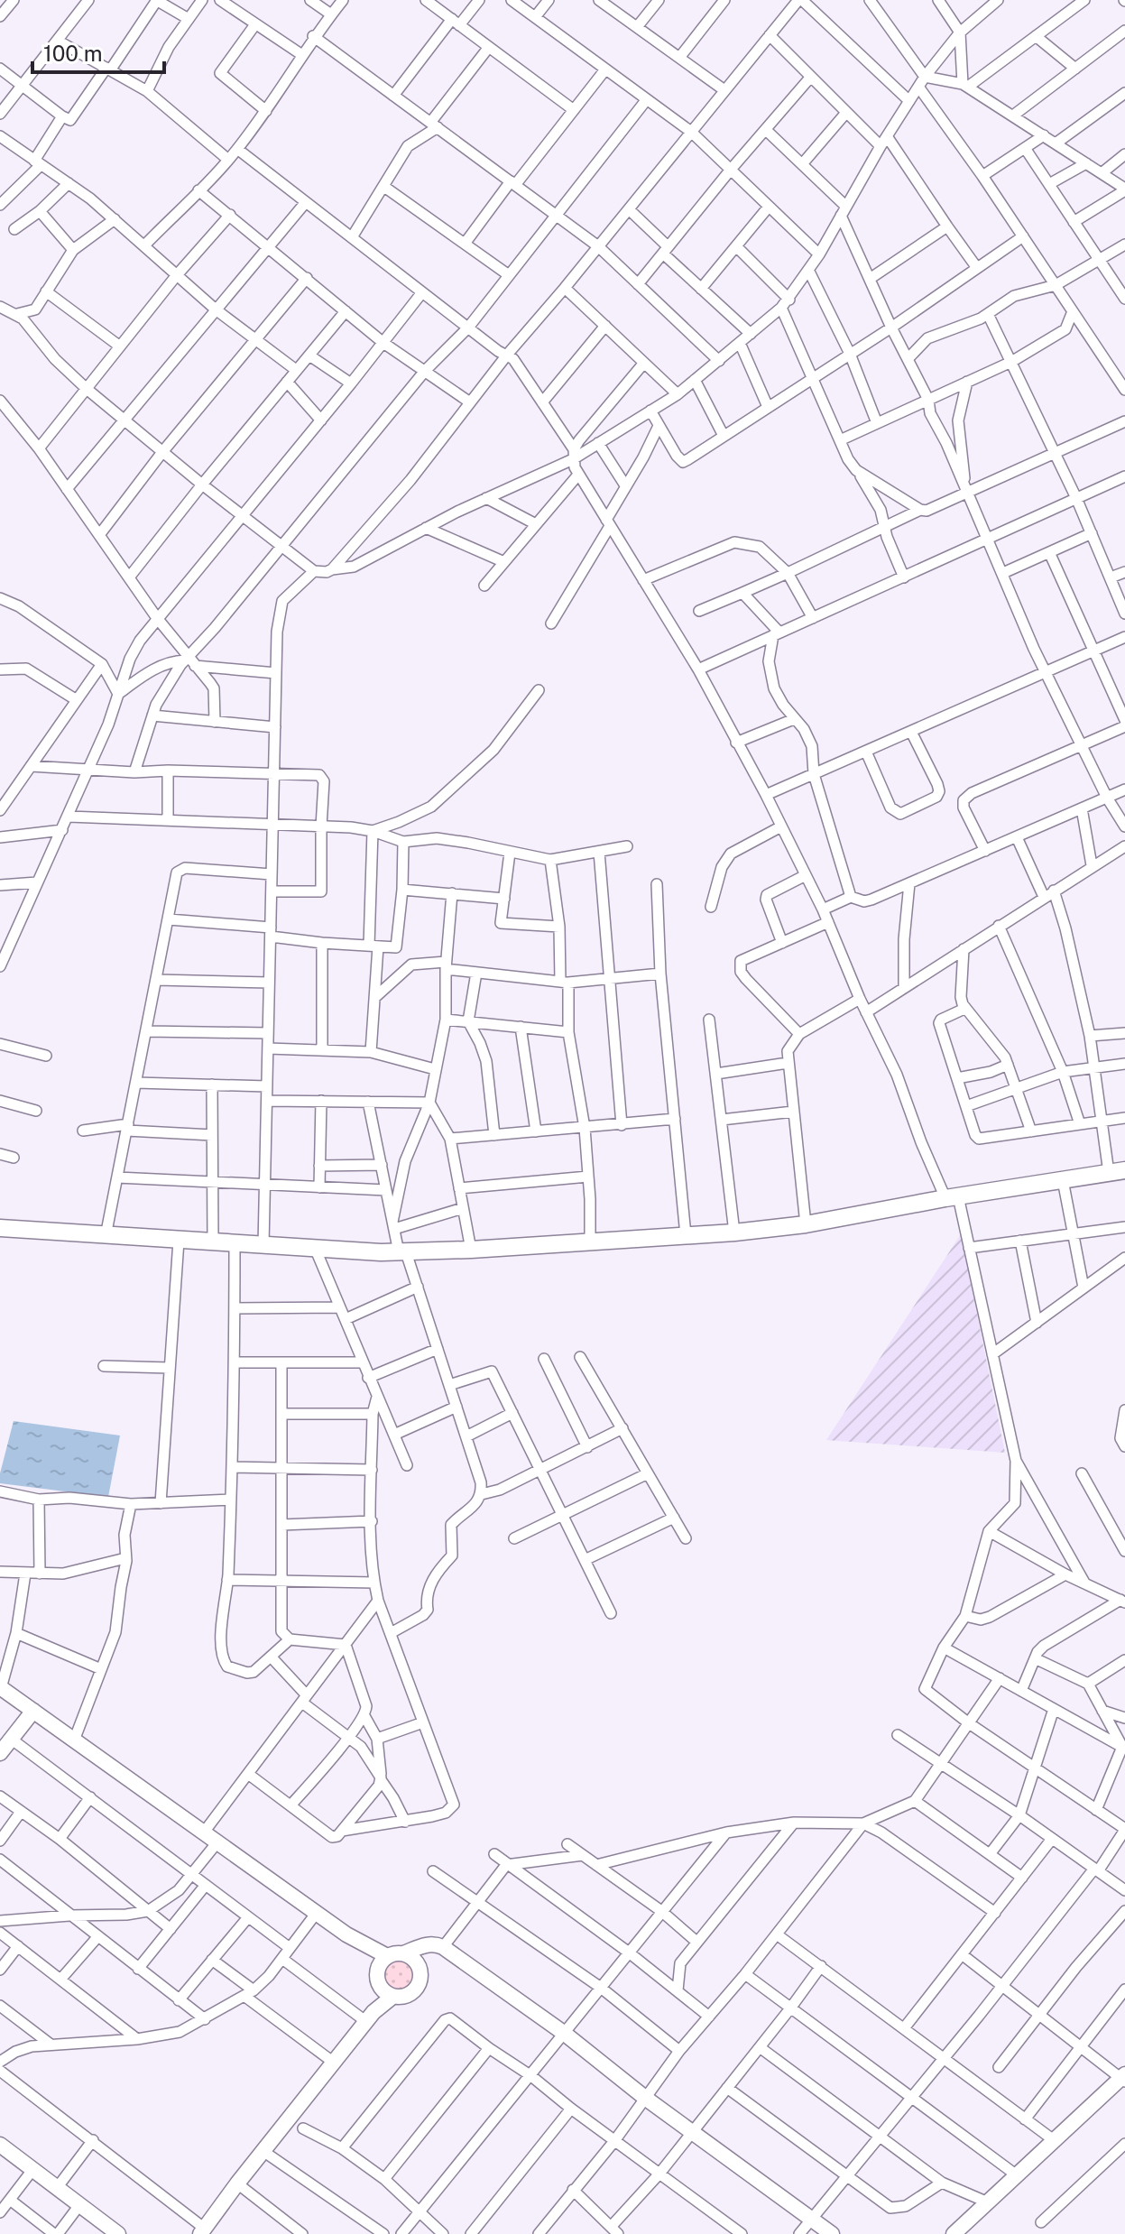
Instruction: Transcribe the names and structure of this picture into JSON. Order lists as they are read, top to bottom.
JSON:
{
  "scale_bar": "100 m"
}
